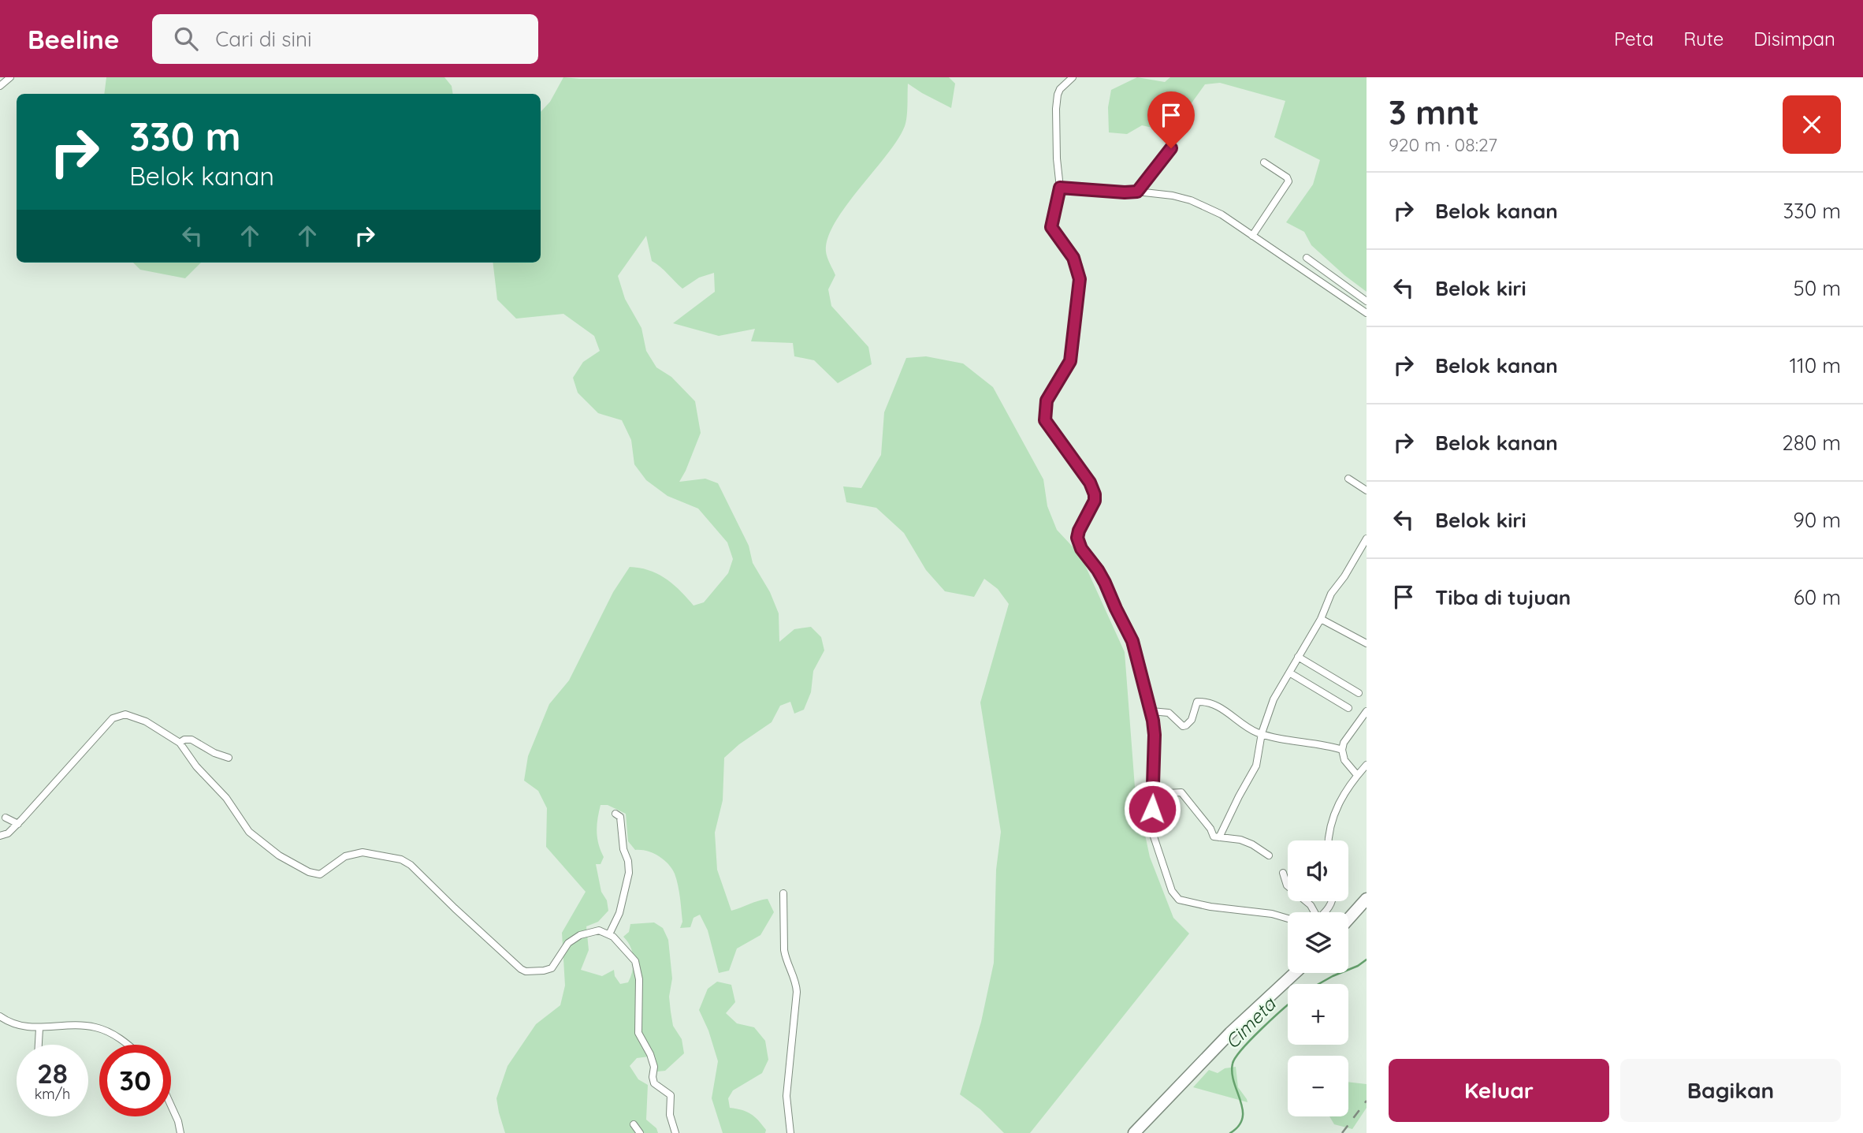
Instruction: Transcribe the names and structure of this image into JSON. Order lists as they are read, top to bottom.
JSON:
{
  "water": ["Cimeta"],
  "page": {
    "header": "Beeline",
    "search": "Cari di sini",
    "nav": ["Peta", "Rute", "Disimpan"],
    "heading": ["3 mnt", "920 m · 08:27"],
    "turn": ["330 m", "Belok kanan"],
    "list": [
      {
        "name": "Belok kanan",
        "value": "330 m"
      },
      {
        "name": "Belok kiri",
        "value": "50 m"
      },
      {
        "name": "Belok kanan",
        "value": "110 m"
      },
      {
        "name": "Belok kanan",
        "value": "280 m"
      },
      {
        "name": "Belok kiri",
        "value": "90 m"
      },
      {
        "name": "Tiba di tujuan",
        "value": "60 m"
      }
    ],
    "map_buttons": ["+", "−"],
    "speed": "28 km/h",
    "limit": "30",
    "buttons": ["Keluar", "Bagikan"]
  }
}
